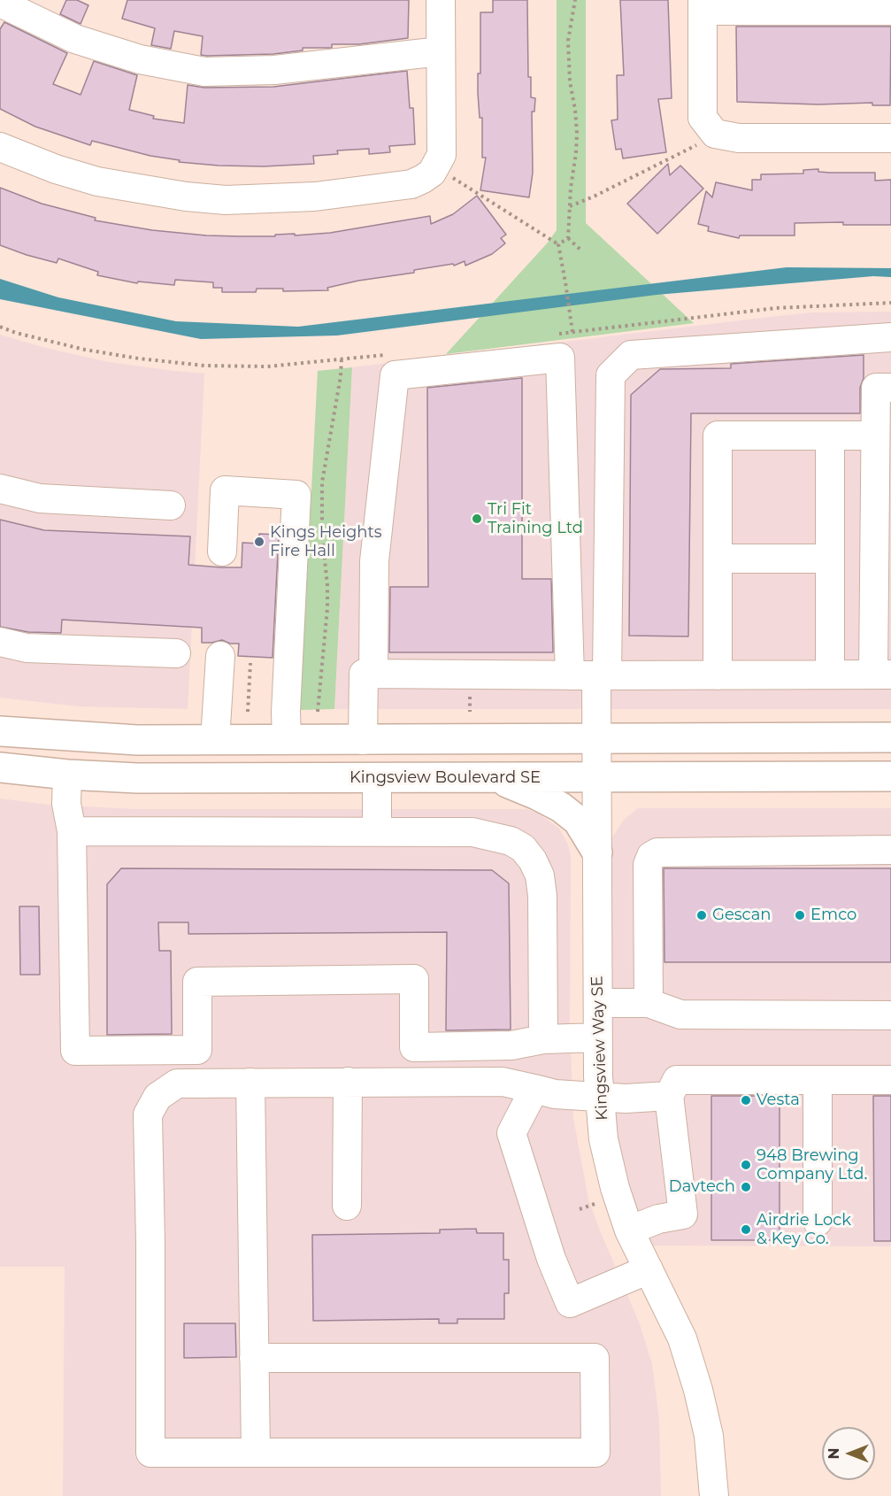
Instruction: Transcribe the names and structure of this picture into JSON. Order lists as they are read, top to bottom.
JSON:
{
  "streets": {
    "main road": ["Kingsview Boulevard SE"],
    "street": ["Kingsview Way SE"]
  },
  "crossings": [
    ["Kingsview Boulevard SE", "Kingsview Way SE"]
  ],
  "places": [
    "Tri Fit Training Ltd",
    "Kings Heights Fire Hall",
    "Gescan",
    "Emco",
    "Vesta",
    "948 Brewing Company Ltd.",
    "Davtech",
    "Airdrie Lock & Key Co."
  ],
  "north": "left"
}
